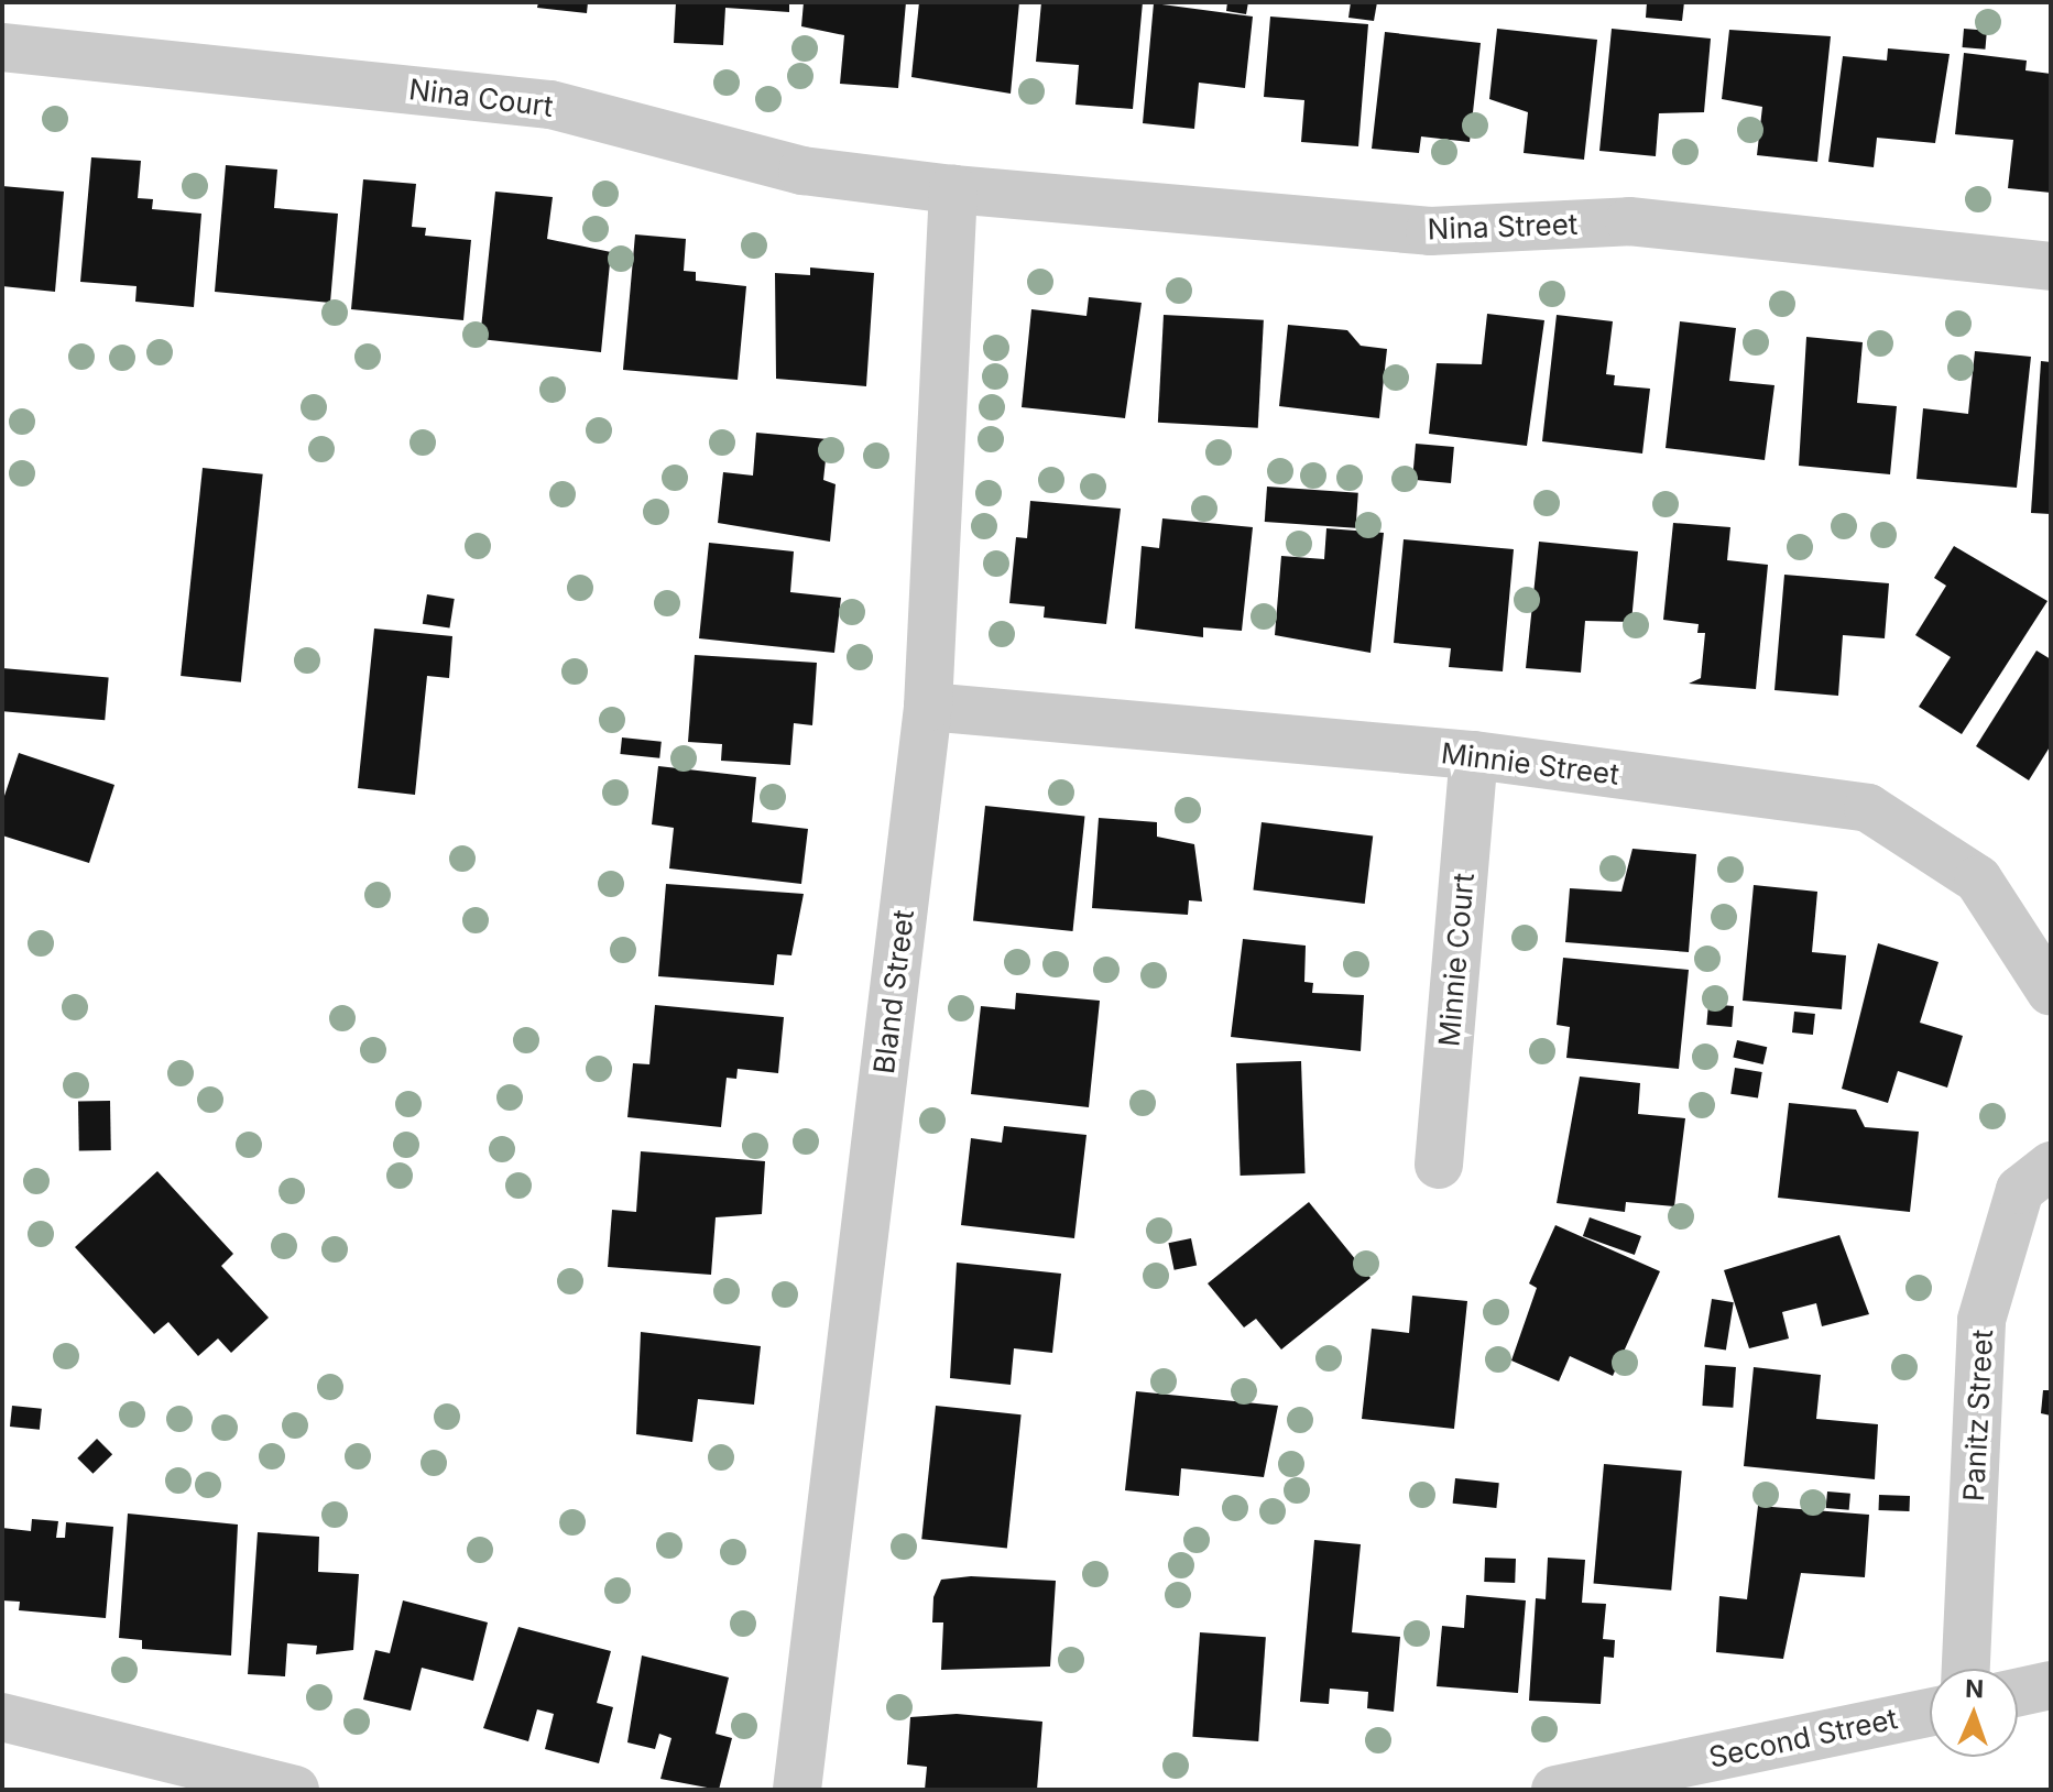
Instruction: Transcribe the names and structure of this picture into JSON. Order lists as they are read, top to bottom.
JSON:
{
  "streets": {
    "street": [
      "Nina Court",
      "Nina Street",
      "Minnie Street",
      "Minnie Court",
      "Bland Street",
      "Panitz Street",
      "Second Street"
    ]
  },
  "crossings": [
    ["Nina Court", "Nina Street"],
    ["Nina Court", "Bland Street"],
    ["Nina Street", "Bland Street"],
    ["Minnie Street", "Minnie Court"],
    ["Minnie Street", "Bland Street"]
  ],
  "north": "top"
}
